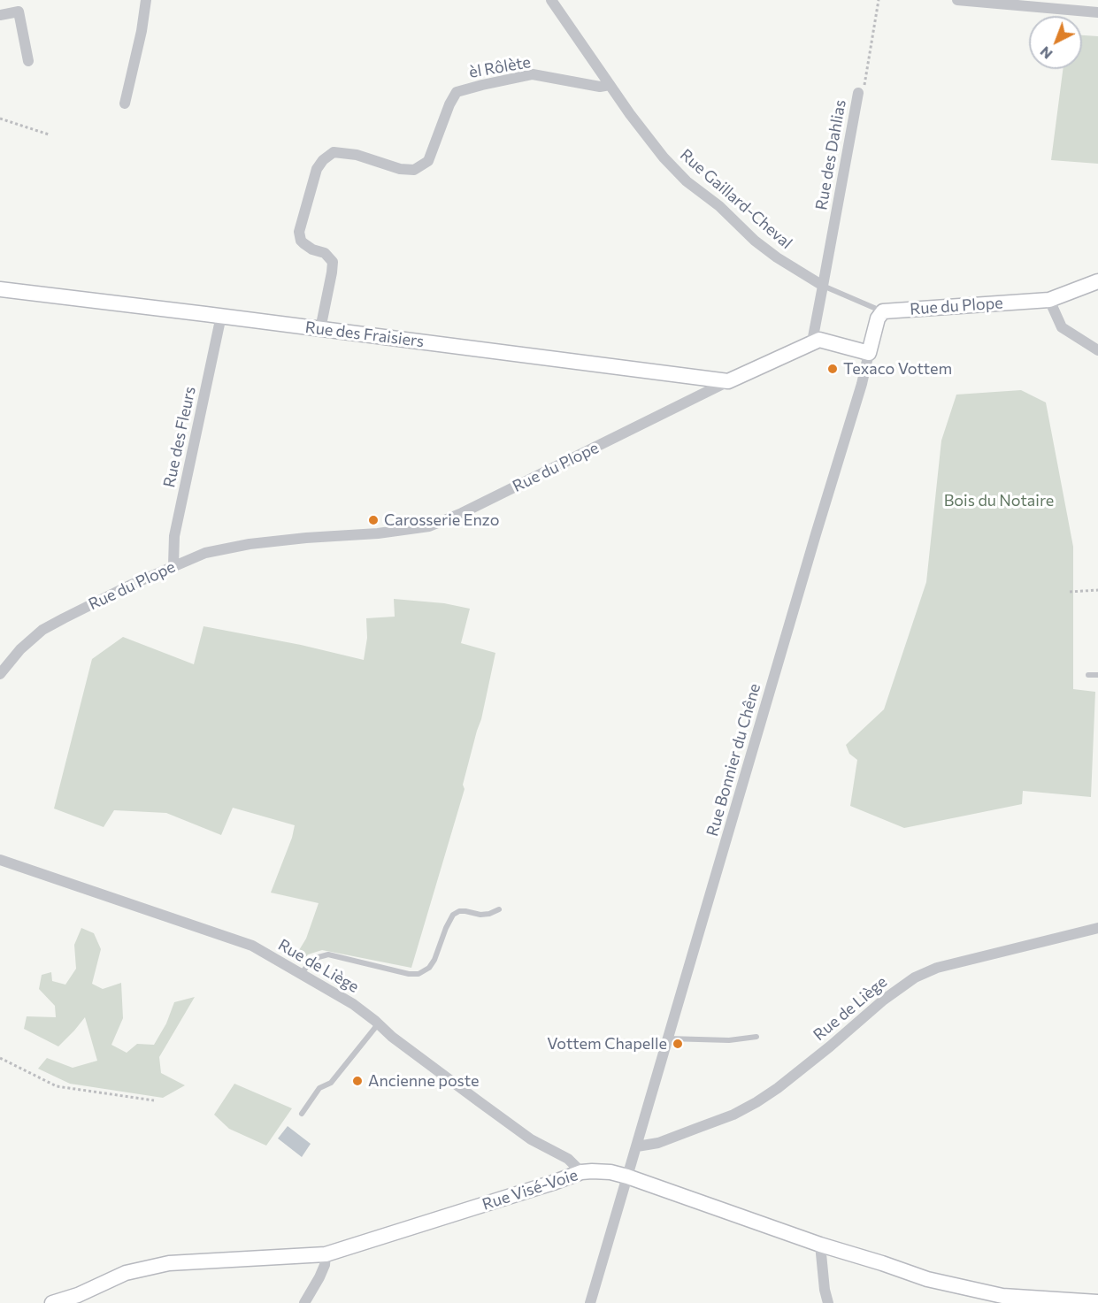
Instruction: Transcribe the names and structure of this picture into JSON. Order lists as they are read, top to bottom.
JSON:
{
  "streets": {
    "street": [
      "èl Rôlète",
      "Rue des Dahlias",
      "Rue Gaillard-Cheval",
      "Rue du Plope",
      "Rue des Fraisiers",
      "Rue des Fleurs",
      "Rue Bonnier du Chêne",
      "Rue de Liège",
      "Rue Visé-Voie"
    ]
  },
  "crossings": [
    ["èl Rôlète", "Rue Gaillard-Cheval"],
    ["èl Rôlète", "Rue des Fraisiers"],
    ["Rue des Dahlias", "Rue Gaillard-Cheval"],
    ["Rue du Plope", "Rue des Fraisiers"],
    ["Rue du Plope", "Rue des Fleurs"],
    ["Rue des Fraisiers", "Rue des Fleurs"],
    ["Rue Bonnier du Chêne", "Rue de Liège"],
    ["Rue Bonnier du Chêne", "Rue Visé-Voie"],
    ["Rue de Liège", "Rue Visé-Voie"]
  ],
  "parks": ["Bois du Notaire"],
  "places": [
    "Texaco Vottem",
    "Carosserie Enzo",
    "Vottem Chapelle",
    "Ancienne poste"
  ],
  "north": "bottom left"
}
